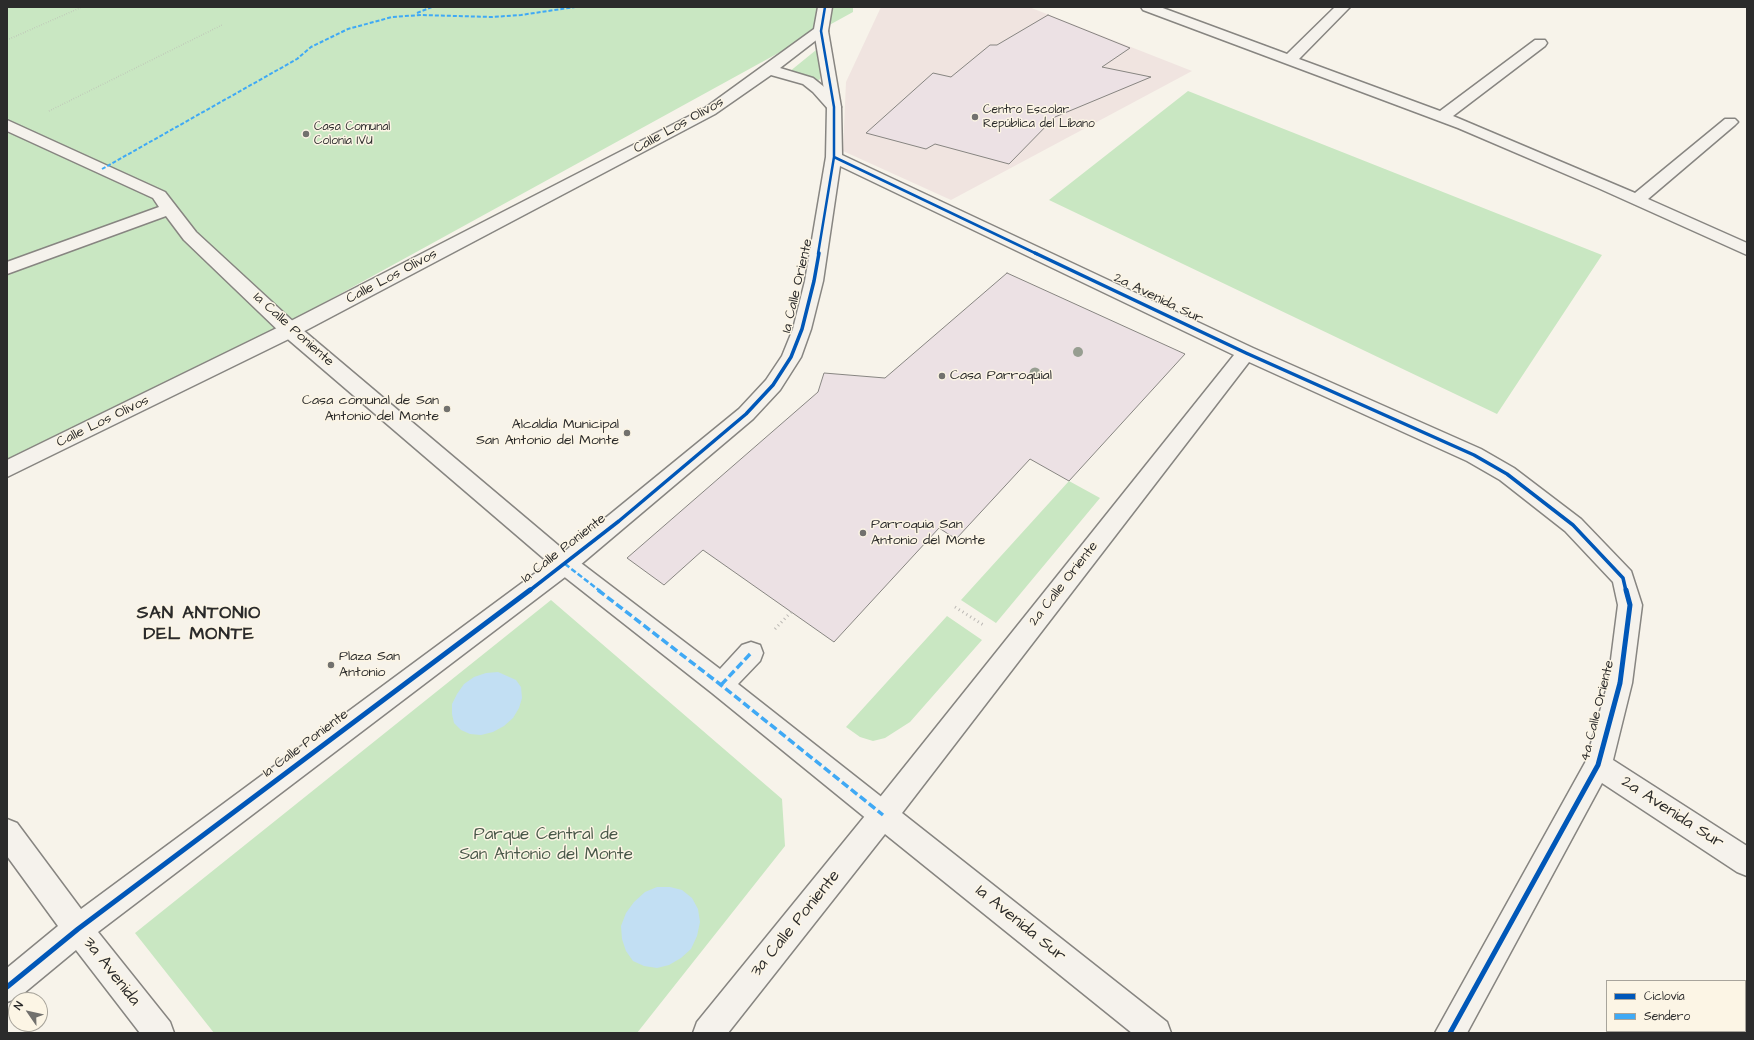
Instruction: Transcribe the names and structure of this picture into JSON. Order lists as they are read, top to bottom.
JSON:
{
  "streets": {
    "street": [
      "Calle Los Olivos",
      "1a Calle Oriente",
      "2a Avenida Sur",
      "1a Calle Poniente",
      "2a Calle Oriente",
      "4a Calle Oriente",
      "3a Calle Poniente",
      "1a Avenida Sur",
      "3a Avenida"
    ]
  },
  "crossings": [
    ["Calle Los Olivos", "1a Calle Oriente"],
    ["Calle Los Olivos", "1a Calle Poniente"],
    ["1a Calle Oriente", "2a Avenida Sur"],
    ["1a Calle Oriente", "1a Calle Poniente"],
    ["2a Avenida Sur", "2a Calle Oriente"],
    ["2a Avenida Sur", "4a Calle Oriente"],
    ["1a Calle Poniente", "1a Avenida Sur"],
    ["1a Calle Poniente", "3a Avenida"],
    ["2a Calle Oriente", "3a Calle Poniente"],
    ["2a Calle Oriente", "1a Avenida Sur"],
    ["3a Calle Poniente", "1a Avenida Sur"]
  ],
  "districts": ["SAN ANTONIO DEL MONTE"],
  "parks": ["Parque Central de San Antonio del Monte"],
  "places": [
    "Centro Escolar República del Líbano",
    "Casa Comunal Colonia IVU",
    "Casa Parroquial",
    "Casa comunal de San Antonio del Monte",
    "Alcaldía Municipal San Antonio del Monte",
    "Parroquia San Antonio del Monte",
    "Plaza San Antonio"
  ],
  "legend": ["Ciclovía", "Sendero"],
  "north": "top left"
}
